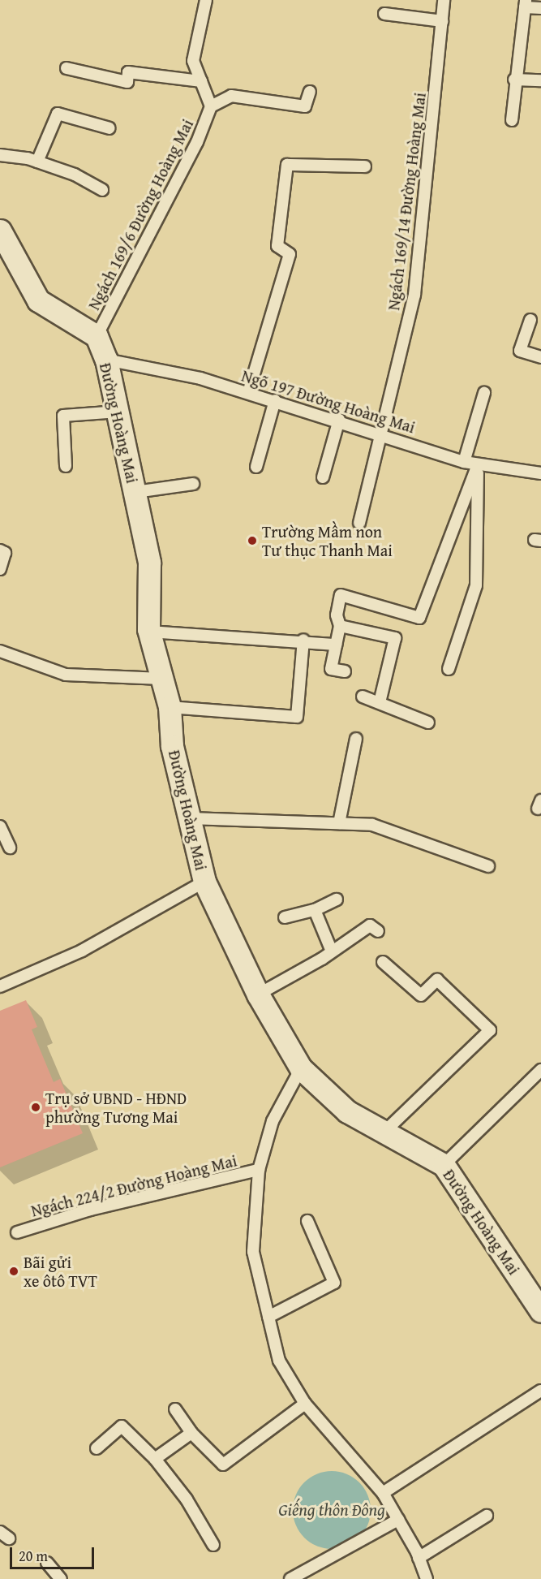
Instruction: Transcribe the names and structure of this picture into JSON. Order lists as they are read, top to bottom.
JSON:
{
  "streets": {
    "street": ["Đường Hoàng Mai"],
    "lane": [
      "Ngách 169/14 Đường Hoàng Mai",
      "Ngách 169/6 Đường Hoàng Mai",
      "Ngõ 197 Đường Hoàng Mai",
      "Ngách 224/2 Đường Hoàng Mai"
    ]
  },
  "crossings": [
    ["Ngách 169/14 Đường Hoàng Mai", "Ngõ 197 Đường Hoàng Mai"],
    ["Ngách 169/6 Đường Hoàng Mai", "Đường Hoàng Mai"],
    ["Ngõ 197 Đường Hoàng Mai", "Đường Hoàng Mai"]
  ],
  "water": ["Giếng thôn Đông"],
  "places": ["Trường Mầm non Tư thục Thanh Mai", "Trụ sở UBND - HĐND phường Tương Mai", "Bãi gửi xe ôtô TVT"],
  "scale_bar": "20 m"
}
